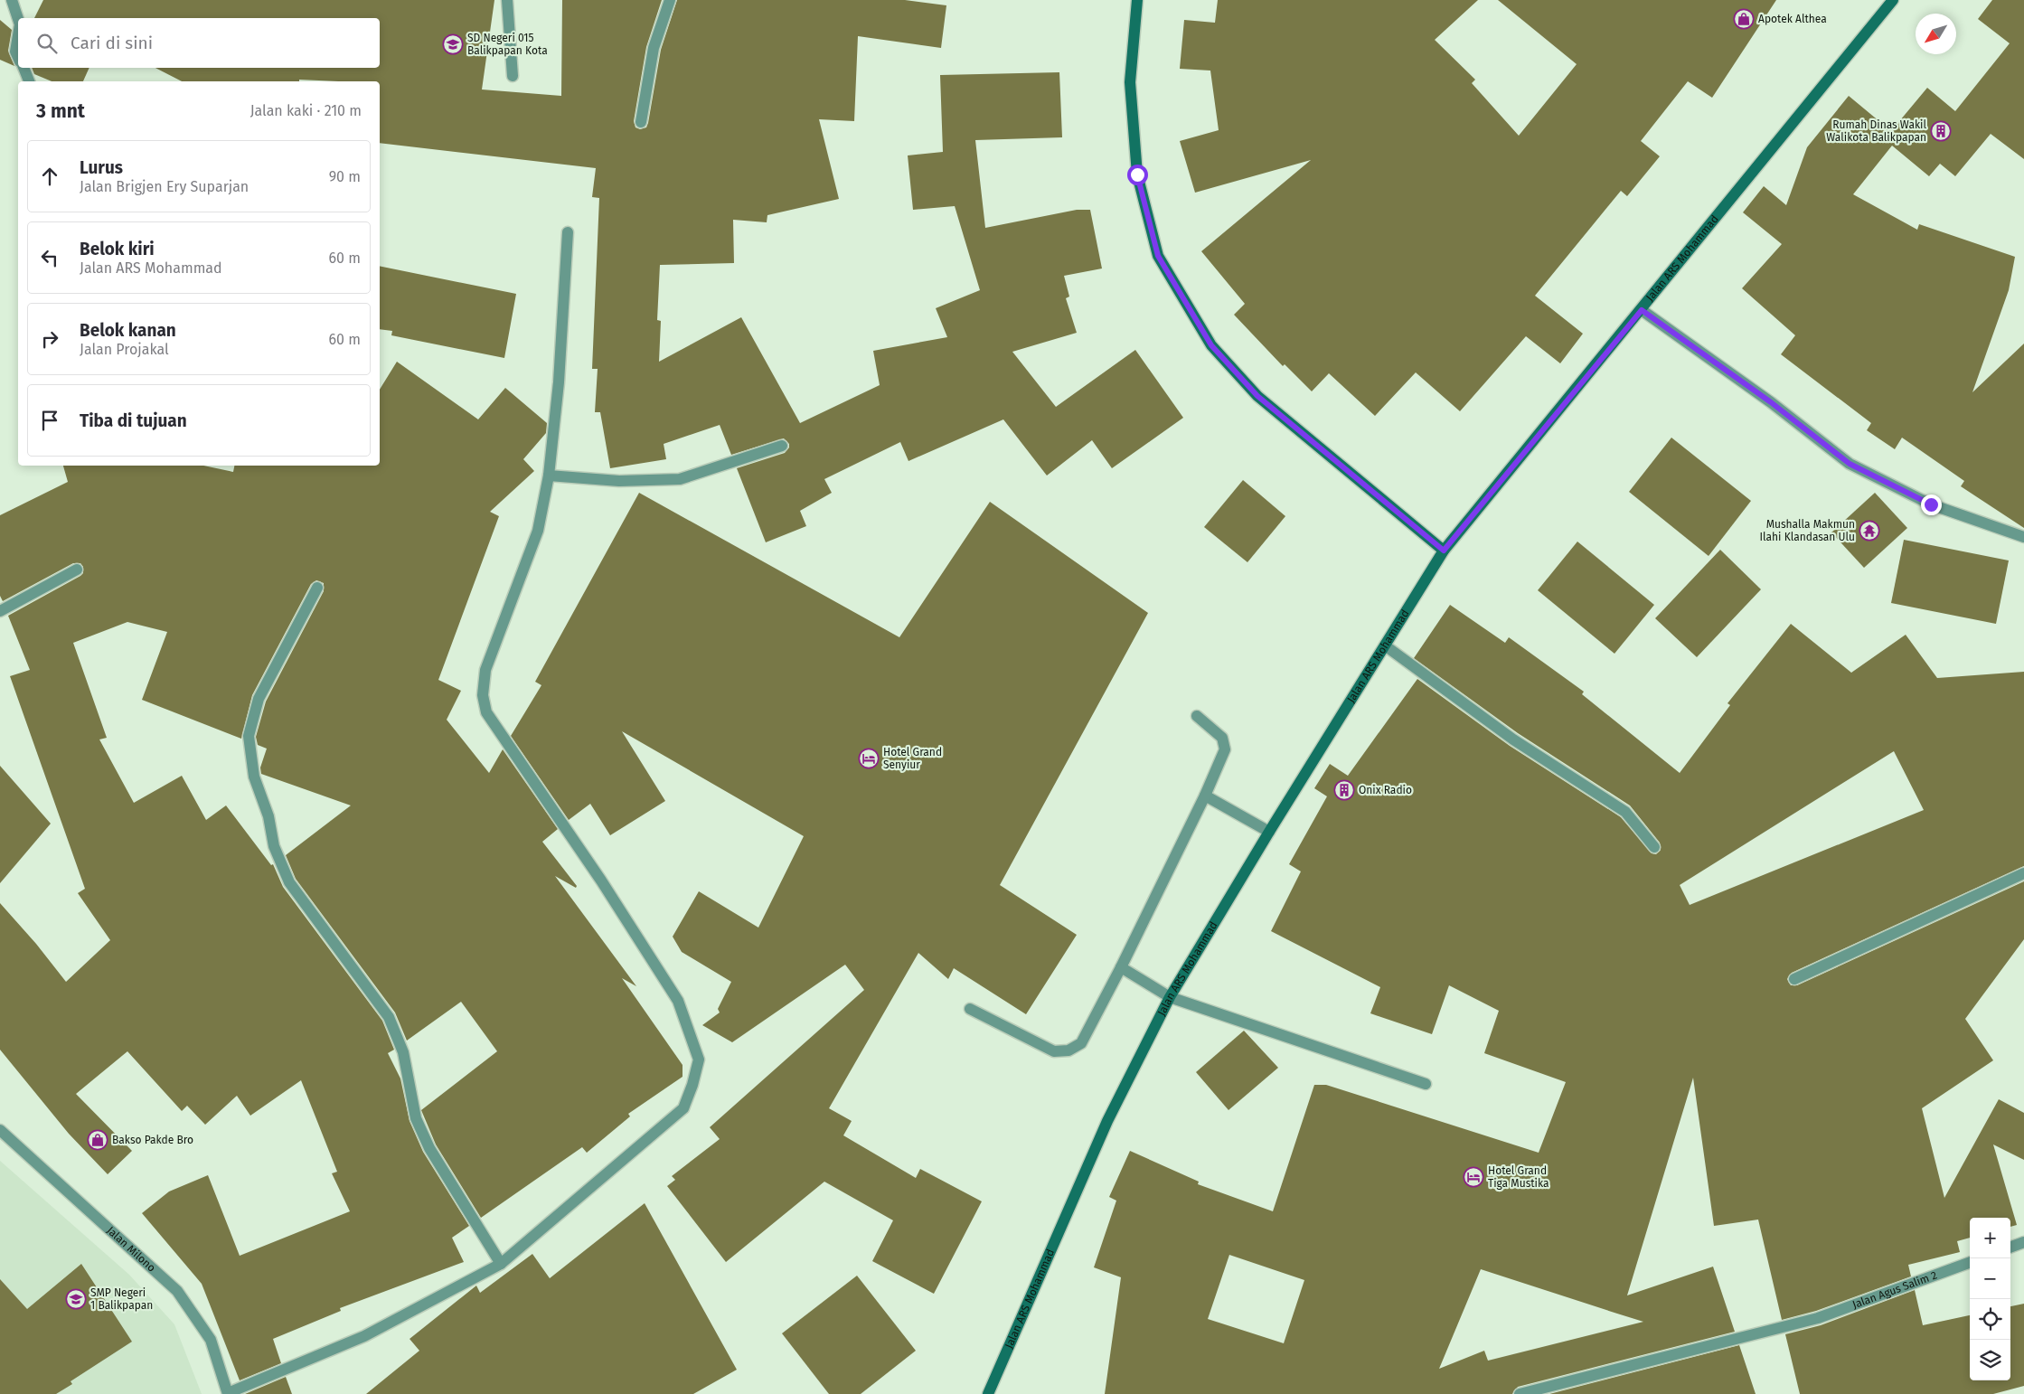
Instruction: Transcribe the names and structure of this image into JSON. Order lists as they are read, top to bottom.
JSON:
{
  "streets": {
    "street": ["Jalan ARS Mohammad", "Jalan Milono", "Jalan Agus Salim 2"]
  },
  "places": {
    "shop": ["Apotek Althea", "Bakso Pakde Bro"],
    "school or university": ["SD Negeri 015 Balikpapan Kota", "SMP Negeri 1 Balikpapan"],
    "building": ["Rumah Dinas Wakil Walikota Balikpapan", "Onix Radio"],
    "temple": ["Mushalla Makmun Ilahi Klandasan Ulu"],
    "hotel": ["Hotel Grand Senyiur", "Hotel Grand Tiga Mustika"]
  },
  "north": "bottom left",
  "page": {
    "search": "Cari di sini",
    "heading": ["3 mnt", "Jalan kaki · 210 m"],
    "list": [
      ["Lurus", "Jalan Brigjen Ery Suparjan", "90 m"],
      ["Belok kiri", "Jalan ARS Mohammad", "60 m"],
      ["Belok kanan", "Jalan Projakal", "60 m"],
      "Tiba di tujuan"
    ],
    "map_buttons": ["+", "−"]
  }
}
